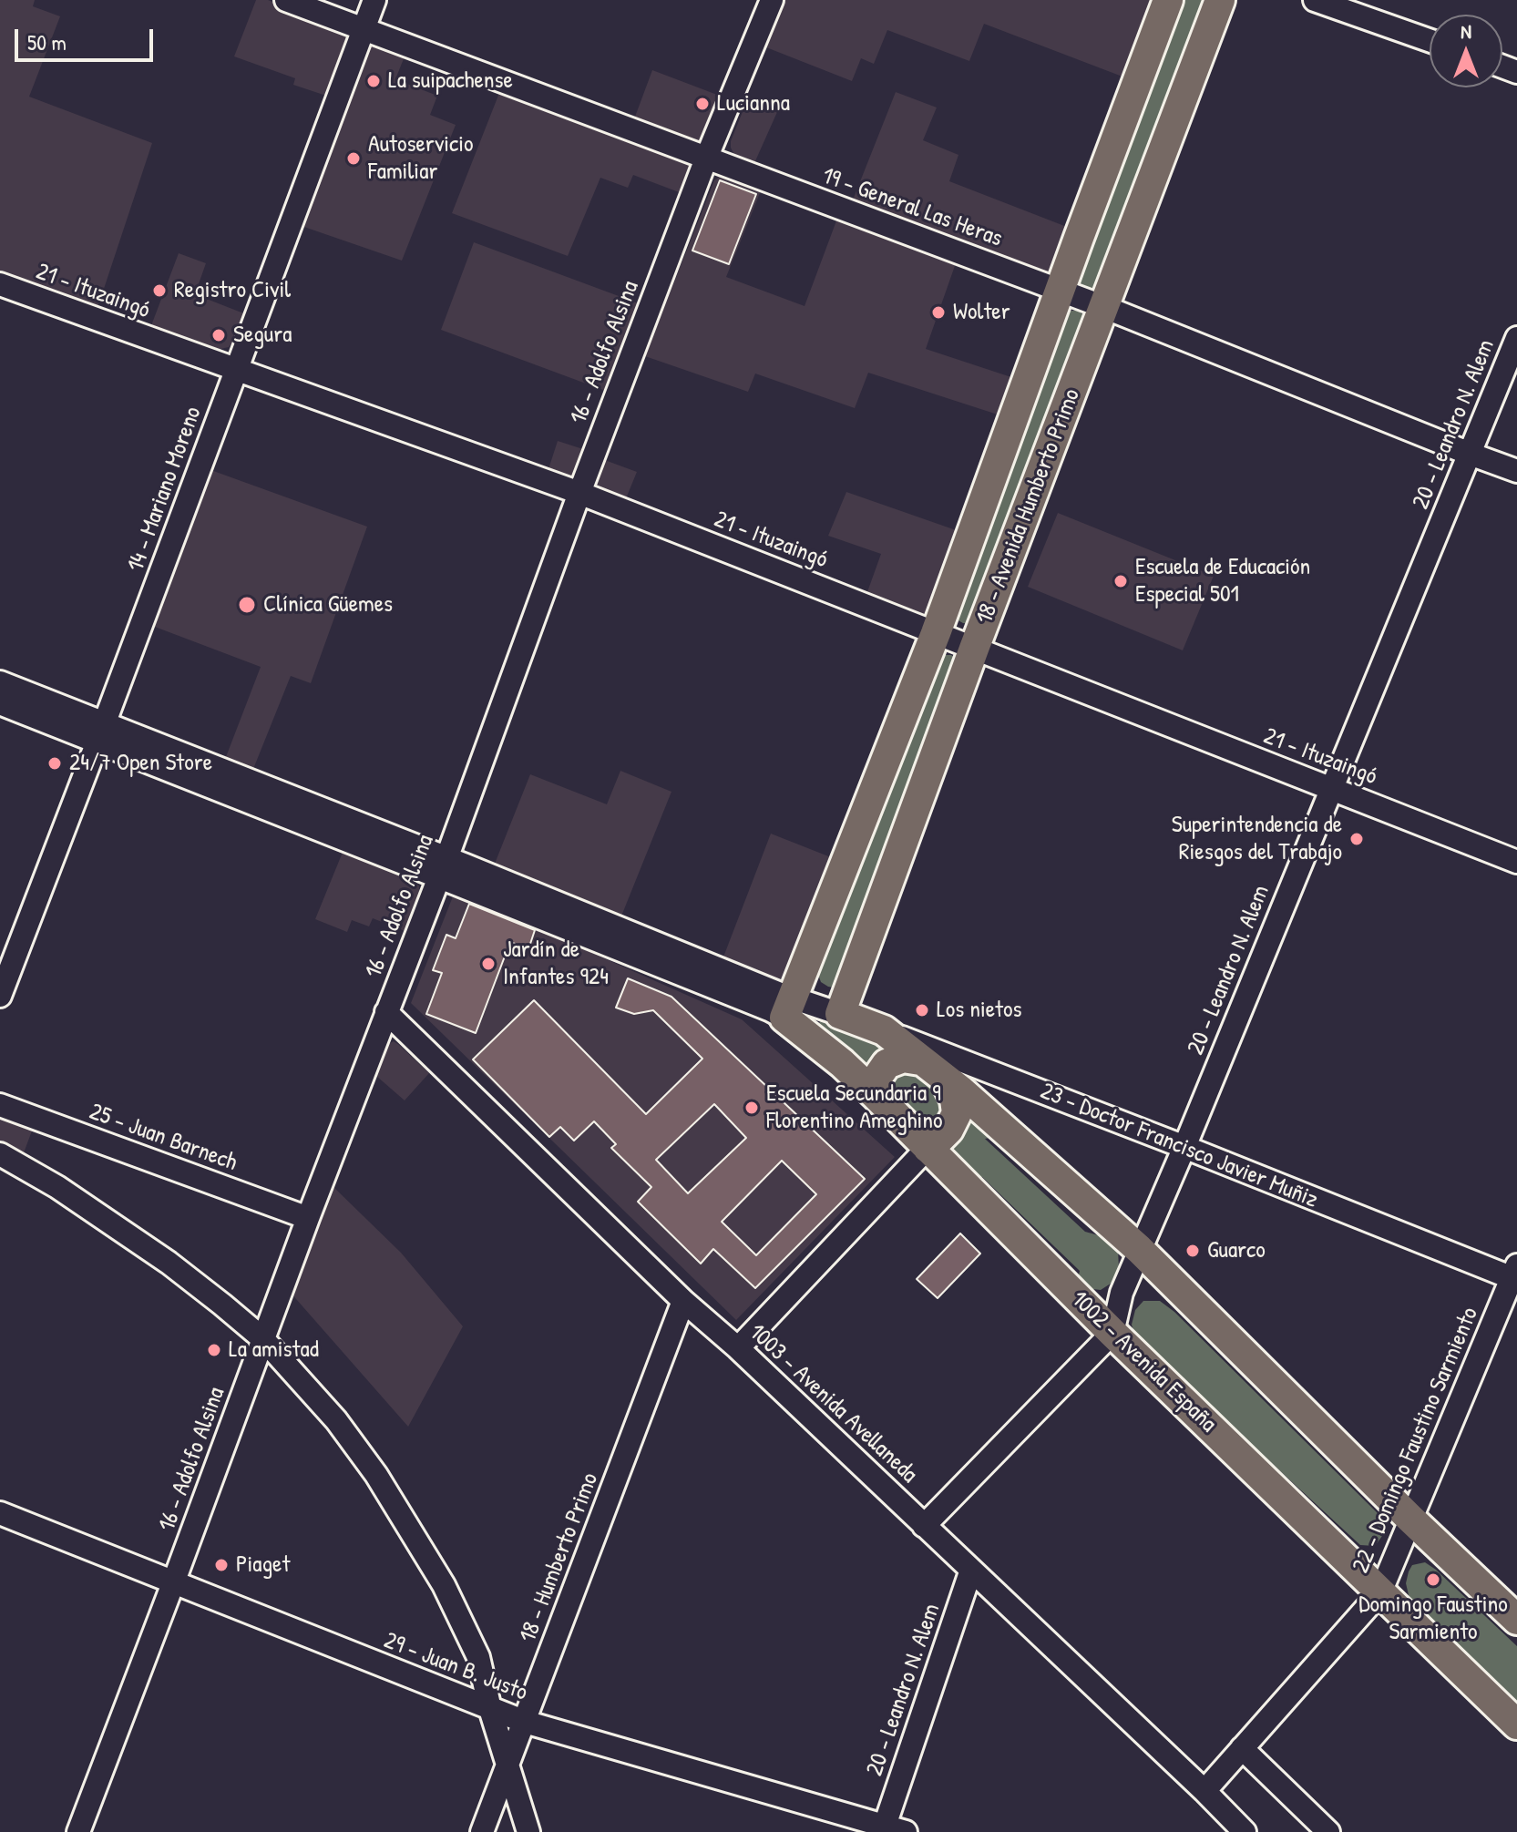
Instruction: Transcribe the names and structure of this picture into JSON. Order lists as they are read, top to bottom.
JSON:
{
  "streets": {
    "main road": ["18 - Avenida Humberto Primo", "23 - Doctor Francisco Javier Muñiz", "1002 - Avenida España"],
    "street": [
      "19 - General Las Heras",
      "21 - Ituzaingó",
      "16 - Adolfo Alsina",
      "20 - Leandro N. Alem",
      "14 - Mariano Moreno",
      "25 - Juan Barnech",
      "1003 - Avenida Avellaneda",
      "22 - Domingo Faustino Sarmiento",
      "18 - Humberto Primo",
      "29 - Juan B. Justo"
    ]
  },
  "crossings": [
    ["19 - General Las Heras", "16 - Adolfo Alsina"],
    ["19 - General Las Heras", "20 - Leandro N. Alem"],
    ["19 - General Las Heras", "14 - Mariano Moreno"],
    ["19 - General Las Heras", "18 - Avenida Humberto Primo"],
    ["21 - Ituzaingó", "16 - Adolfo Alsina"],
    ["21 - Ituzaingó", "20 - Leandro N. Alem"],
    ["21 - Ituzaingó", "14 - Mariano Moreno"],
    ["21 - Ituzaingó", "18 - Avenida Humberto Primo"],
    ["16 - Adolfo Alsina", "25 - Juan Barnech"],
    ["16 - Adolfo Alsina", "1003 - Avenida Avellaneda"],
    ["16 - Adolfo Alsina", "29 - Juan B. Justo"],
    ["20 - Leandro N. Alem", "23 - Doctor Francisco Javier Muñiz"],
    ["20 - Leandro N. Alem", "1002 - Avenida España"],
    ["20 - Leandro N. Alem", "1003 - Avenida Avellaneda"],
    ["20 - Leandro N. Alem", "29 - Juan B. Justo"],
    ["18 - Avenida Humberto Primo", "23 - Doctor Francisco Javier Muñiz"],
    ["18 - Avenida Humberto Primo", "1002 - Avenida España"],
    ["23 - Doctor Francisco Javier Muñiz", "22 - Domingo Faustino Sarmiento"],
    ["1002 - Avenida España", "22 - Domingo Faustino Sarmiento"],
    ["1003 - Avenida Avellaneda", "22 - Domingo Faustino Sarmiento"],
    ["1003 - Avenida Avellaneda", "18 - Humberto Primo"],
    ["18 - Humberto Primo", "29 - Juan B. Justo"]
  ],
  "places": [
    "La suipachense",
    "Lucianna",
    "Autoservicio Familiar",
    "Registro Civil",
    "Wolter",
    "Segura",
    "Escuela de Educación Especial 501",
    "Clínica Güemes",
    "24/7 Open Store",
    "Superintendencia de Riesgos del Trabajo",
    "Jardín de Infantes 924",
    "Los nietos",
    "Escuela Secundaria 9 Florentino Ameghino",
    "Guarco",
    "La amistad",
    "Piaget",
    "Domingo Faustino Sarmiento"
  ],
  "scale_bar": "50 m",
  "north": "top"
}
